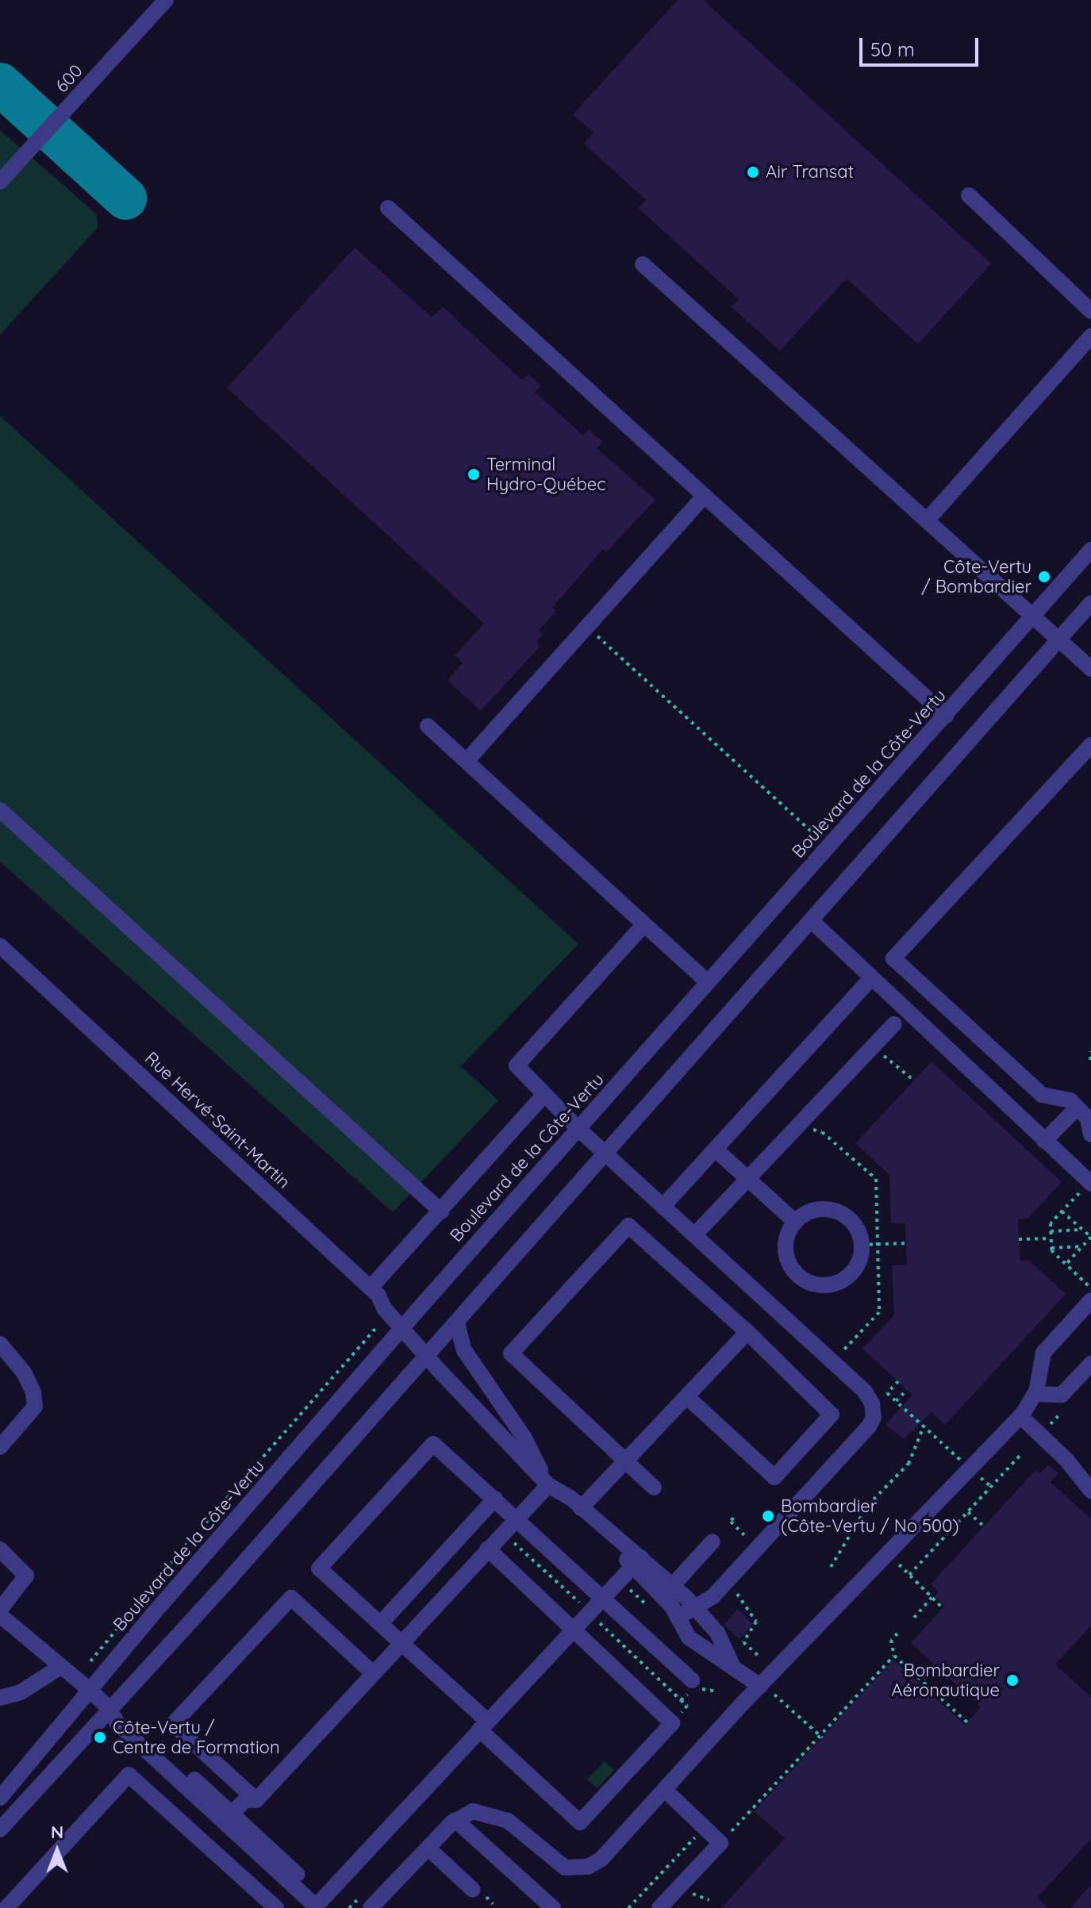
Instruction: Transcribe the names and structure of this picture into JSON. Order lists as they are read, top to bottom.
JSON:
{
  "streets": {
    "street": ["600", "Boulevard de la Côte-Vertu", "Rue Hervé-Saint-Martin"]
  },
  "crossings": [
    ["Boulevard de la Côte-Vertu", "Rue Hervé-Saint-Martin"]
  ],
  "places": [
    "Air Transat",
    "Terminal Hydro-Québec",
    "Côte-Vertu / Bombardier",
    "Bombardier (Côte-Vertu / No 500)",
    "Bombardier Aéronautique",
    "Côte-Vertu / Centre de Formation"
  ],
  "scale_bar": "50 m",
  "north": "top"
}
